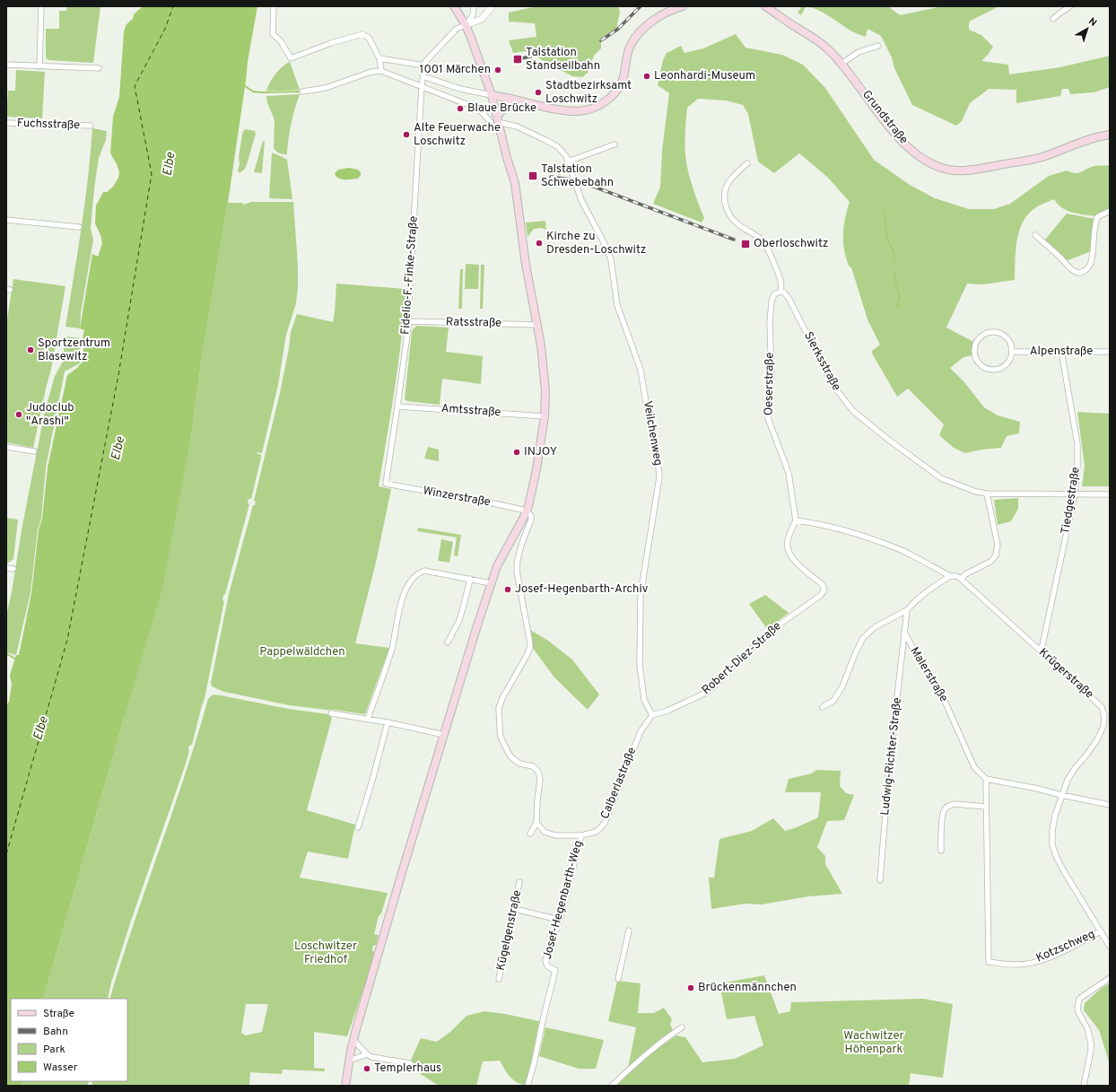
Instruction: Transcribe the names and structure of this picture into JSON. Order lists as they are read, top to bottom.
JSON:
{
  "streets": {
    "main road": ["Grundstraße"],
    "street": [
      "Fuchsstraße",
      "Fidelio-F.-Finke-Straße",
      "Ratsstraße",
      "Alpenstraße",
      "Sierksstraße",
      "Oeserstraße",
      "Amtsstraße",
      "Veilchenweg",
      "Winzerstraße",
      "Tiedgestraße",
      "Robert-Diez-Straße",
      "Krügerstraße",
      "Malerstraße",
      "Ludwig-Richter-Straße",
      "Calberlastraße",
      "Josef-Hegenbarth-Weg",
      "Kügelgenstraße",
      "Kotzschweg"
    ]
  },
  "crossings": [
    ["Fidelio-F.-Finke-Straße", "Ratsstraße"],
    ["Fidelio-F.-Finke-Straße", "Amtsstraße"],
    ["Fidelio-F.-Finke-Straße", "Winzerstraße"],
    ["Alpenstraße", "Tiedgestraße"],
    ["Sierksstraße", "Oeserstraße"],
    ["Sierksstraße", "Tiedgestraße"],
    ["Oeserstraße", "Robert-Diez-Straße"],
    ["Oeserstraße", "Krügerstraße"],
    ["Veilchenweg", "Robert-Diez-Straße"],
    ["Veilchenweg", "Calberlastraße"],
    ["Tiedgestraße", "Krügerstraße"],
    ["Robert-Diez-Straße", "Krügerstraße"],
    ["Robert-Diez-Straße", "Calberlastraße"],
    ["Krügerstraße", "Kotzschweg"],
    ["Malerstraße", "Ludwig-Richter-Straße"],
    ["Calberlastraße", "Josef-Hegenbarth-Weg"]
  ],
  "water": ["Elbe"],
  "parks": ["Pappelwäldchen", "Loschwitzer Friedhof", "Wachwitzer Höhenpark"],
  "places": {
    "transit": ["Talstation Standseilbahn", "Talstation Schwebebahn", "Oberloschwitz"],
    "other": [
      "1001 Märchen",
      "Leonhardi-Museum",
      "Stadtbezirksamt Loschwitz",
      "Blaue Brücke",
      "Alte Feuerwache Loschwitz",
      "Kirche zu Dresden-Loschwitz",
      "Sportzentrum Blasewitz",
      "Judoclub \"Arashi\"",
      "INJOY",
      "Josef-Hegenbarth-Archiv",
      "Brückenmännchen",
      "Templerhaus"
    ]
  },
  "legend": [
    "Straße",
    "Bahn",
    "Park",
    "Wasser"
  ],
  "north": "top right"
}
